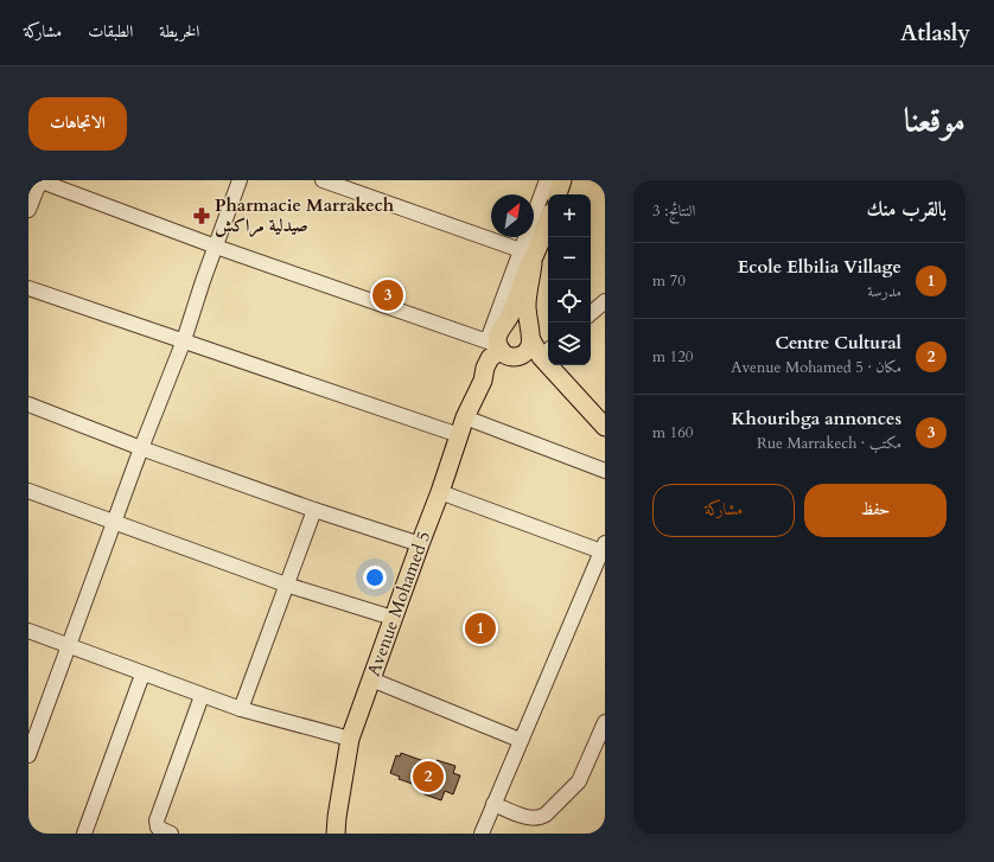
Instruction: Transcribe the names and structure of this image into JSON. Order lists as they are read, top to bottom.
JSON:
{
  "streets": {
    "main road": ["Avenue Mohamed 5"]
  },
  "places": {
    "pharmacy": ["Pharmacie Marrakech صيدلية مراكش"]
  },
  "north": "top right",
  "page": {
    "header": "Atlasly",
    "nav": ["الخريطة", "الطبقات", "مشاركة"],
    "title": "موقعنا",
    "buttons": [
      "الاتجاهات",
      ["حفظ", "مشاركة"]
    ],
    "heading": ["بالقرب منك", "النتائج: 3"],
    "map_buttons": ["+", "−"],
    "list": [
      {
        "mark": "1",
        "name": "Ecole Elbilia Village",
        "note": "مدرسة",
        "value": "70 m"
      },
      {
        "mark": "2",
        "name": "Centre Cultural",
        "note": "مكان · Avenue Mohamed 5",
        "value": "120 m"
      },
      {
        "mark": "3",
        "name": "Khouribga annonces",
        "note": "مكتب · Rue Marrakech",
        "value": "160 m"
      }
    ],
    "pins": ["3", "1", "2"]
  }
}
